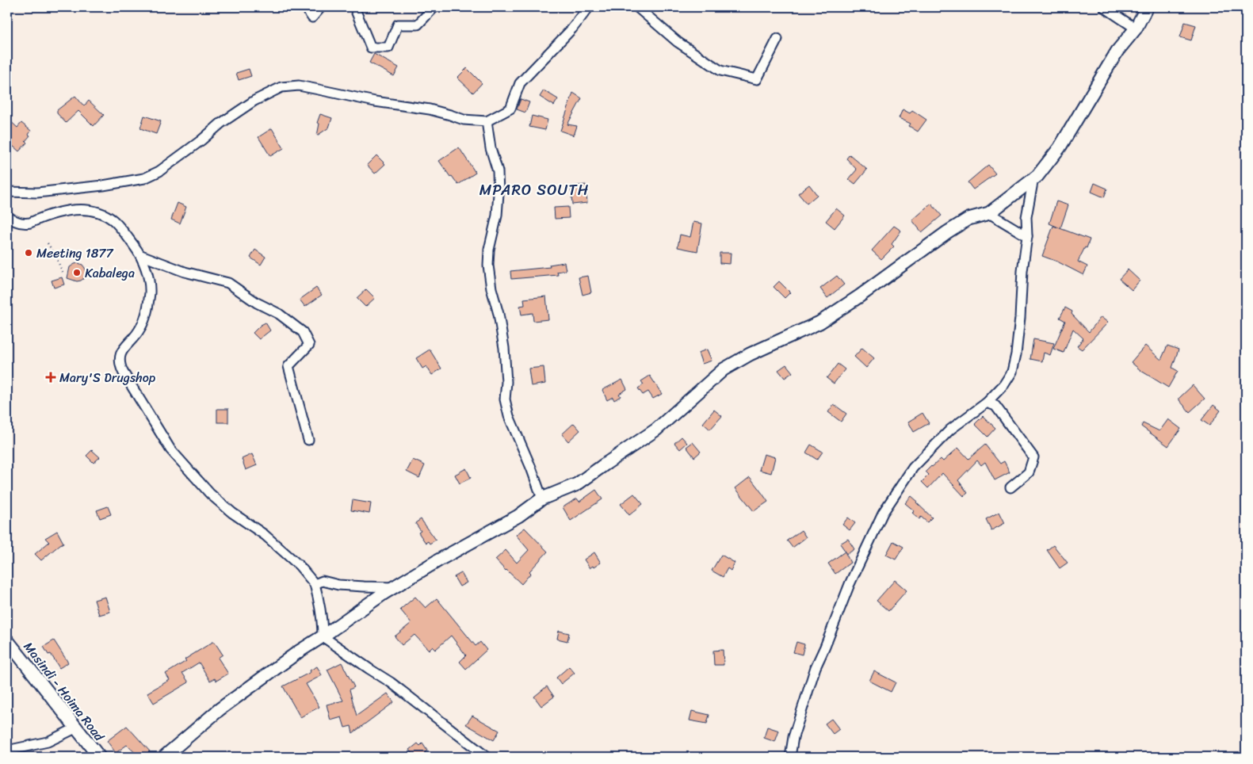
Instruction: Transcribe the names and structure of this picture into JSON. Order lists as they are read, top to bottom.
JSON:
{
  "streets": {
    "street": ["Masindi - Hoima Road"]
  },
  "districts": ["MPARO SOUTH"],
  "places": {
    "other": ["Meeting 1877", "Kabalega"],
    "health": ["Mary'S Drugshop"]
  }
}
